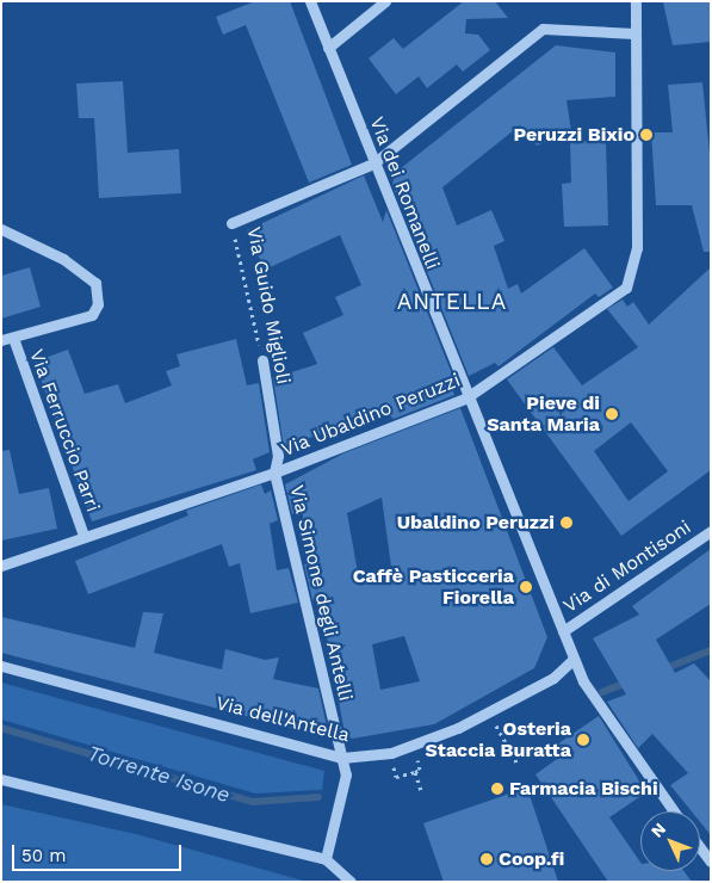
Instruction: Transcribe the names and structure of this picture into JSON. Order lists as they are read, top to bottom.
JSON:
{
  "streets": {
    "street": [
      "Via dei Romanelli",
      "Via Guido Miglioli",
      "Via Ubaldino Peruzzi",
      "Via Ferruccio Parri",
      "Via di Montisoni",
      "Via Simone degli Antelli",
      "Via dell'Antella"
    ]
  },
  "crossings": [
    ["Via dei Romanelli", "Via Guido Miglioli"],
    ["Via dei Romanelli", "Via Ubaldino Peruzzi"],
    ["Via dei Romanelli", "Via di Montisoni"],
    ["Via dei Romanelli", "Via dell'Antella"],
    ["Via Guido Miglioli", "Via Ubaldino Peruzzi"],
    ["Via Guido Miglioli", "Via Simone degli Antelli"],
    ["Via Ubaldino Peruzzi", "Via Ferruccio Parri"],
    ["Via Ubaldino Peruzzi", "Via Simone degli Antelli"],
    ["Via Simone degli Antelli", "Via dell'Antella"]
  ],
  "districts": ["ANTELLA"],
  "water": ["Torrente Isone"],
  "places": [
    "Peruzzi Bixio",
    "Pieve di Santa Maria",
    "Ubaldino Peruzzi",
    "Caffè Pasticceria Fiorella",
    "Osteria Staccia Buratta",
    "Farmacia Bischi",
    "Coop.fi"
  ],
  "scale_bar": "50 m",
  "north": "top left"
}
